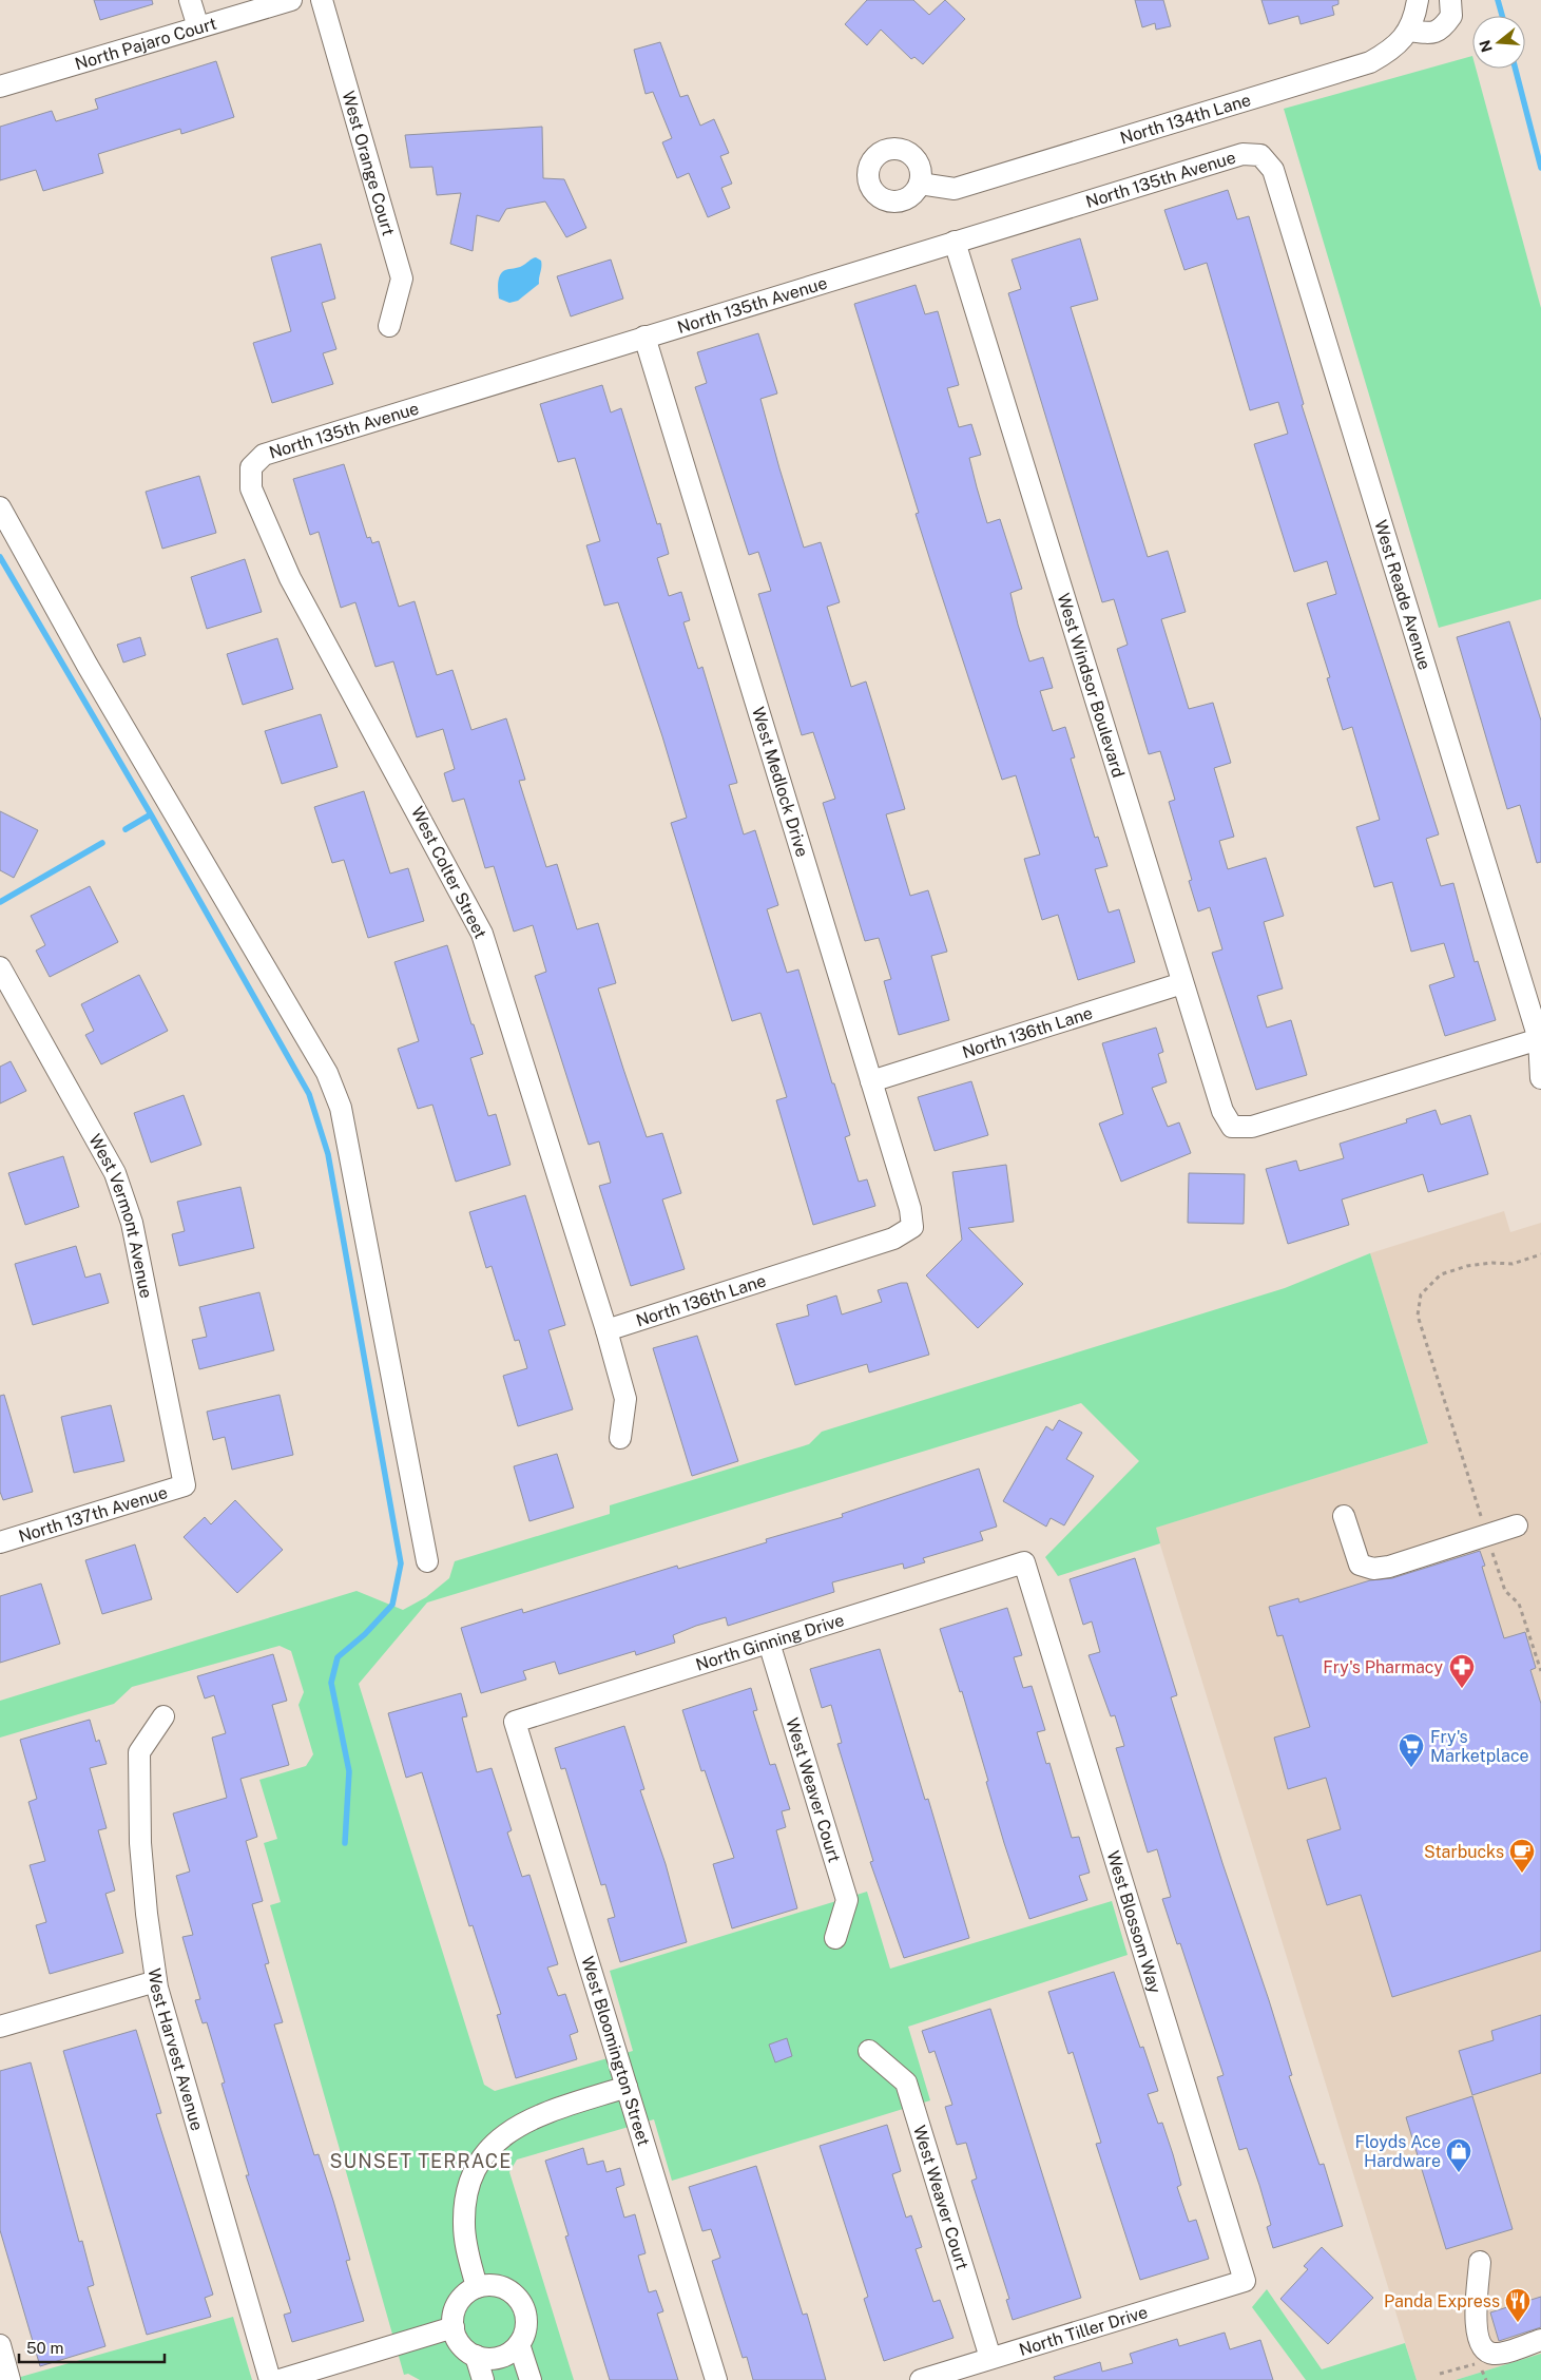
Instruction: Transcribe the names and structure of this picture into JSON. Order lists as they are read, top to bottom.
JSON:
{
  "streets": {
    "street": [
      "North Pajaro Court",
      "North 134th Lane",
      "West Orange Court",
      "North 135th Avenue",
      "West Reade Avenue",
      "West Windsor Boulevard",
      "West Medlock Drive",
      "West Colter Street",
      "North 136th Lane",
      "West Vermont Avenue",
      "North 137th Avenue",
      "North Ginning Drive",
      "West Weaver Court",
      "West Blossom Way",
      "West Harvest Avenue",
      "West Bloomington Street",
      "North Tiller Drive"
    ]
  },
  "crossings": [
    ["North 135th Avenue", "West Reade Avenue"],
    ["North 135th Avenue", "West Windsor Boulevard"],
    ["North 135th Avenue", "West Medlock Drive"],
    ["North 135th Avenue", "West Colter Street"],
    ["West Reade Avenue", "West Windsor Boulevard"],
    ["West Windsor Boulevard", "North 136th Lane"],
    ["West Medlock Drive", "North 136th Lane"],
    ["West Colter Street", "North 136th Lane"],
    ["West Vermont Avenue", "North 137th Avenue"],
    ["North Ginning Drive", "West Weaver Court"],
    ["North Ginning Drive", "West Blossom Way"],
    ["North Ginning Drive", "West Bloomington Street"],
    ["West Weaver Court", "North Tiller Drive"],
    ["West Blossom Way", "North Tiller Drive"]
  ],
  "districts": ["SUNSET TERRACE"],
  "places": {
    "pharmacy": ["Fry's Pharmacy"],
    "supermarket": ["Fry's Marketplace"],
    "cafe": ["Starbucks"],
    "shop": ["Floyds Ace Hardware"],
    "restaurant": ["Panda Express"]
  },
  "scale_bar": "50 m",
  "north": "left"
}
